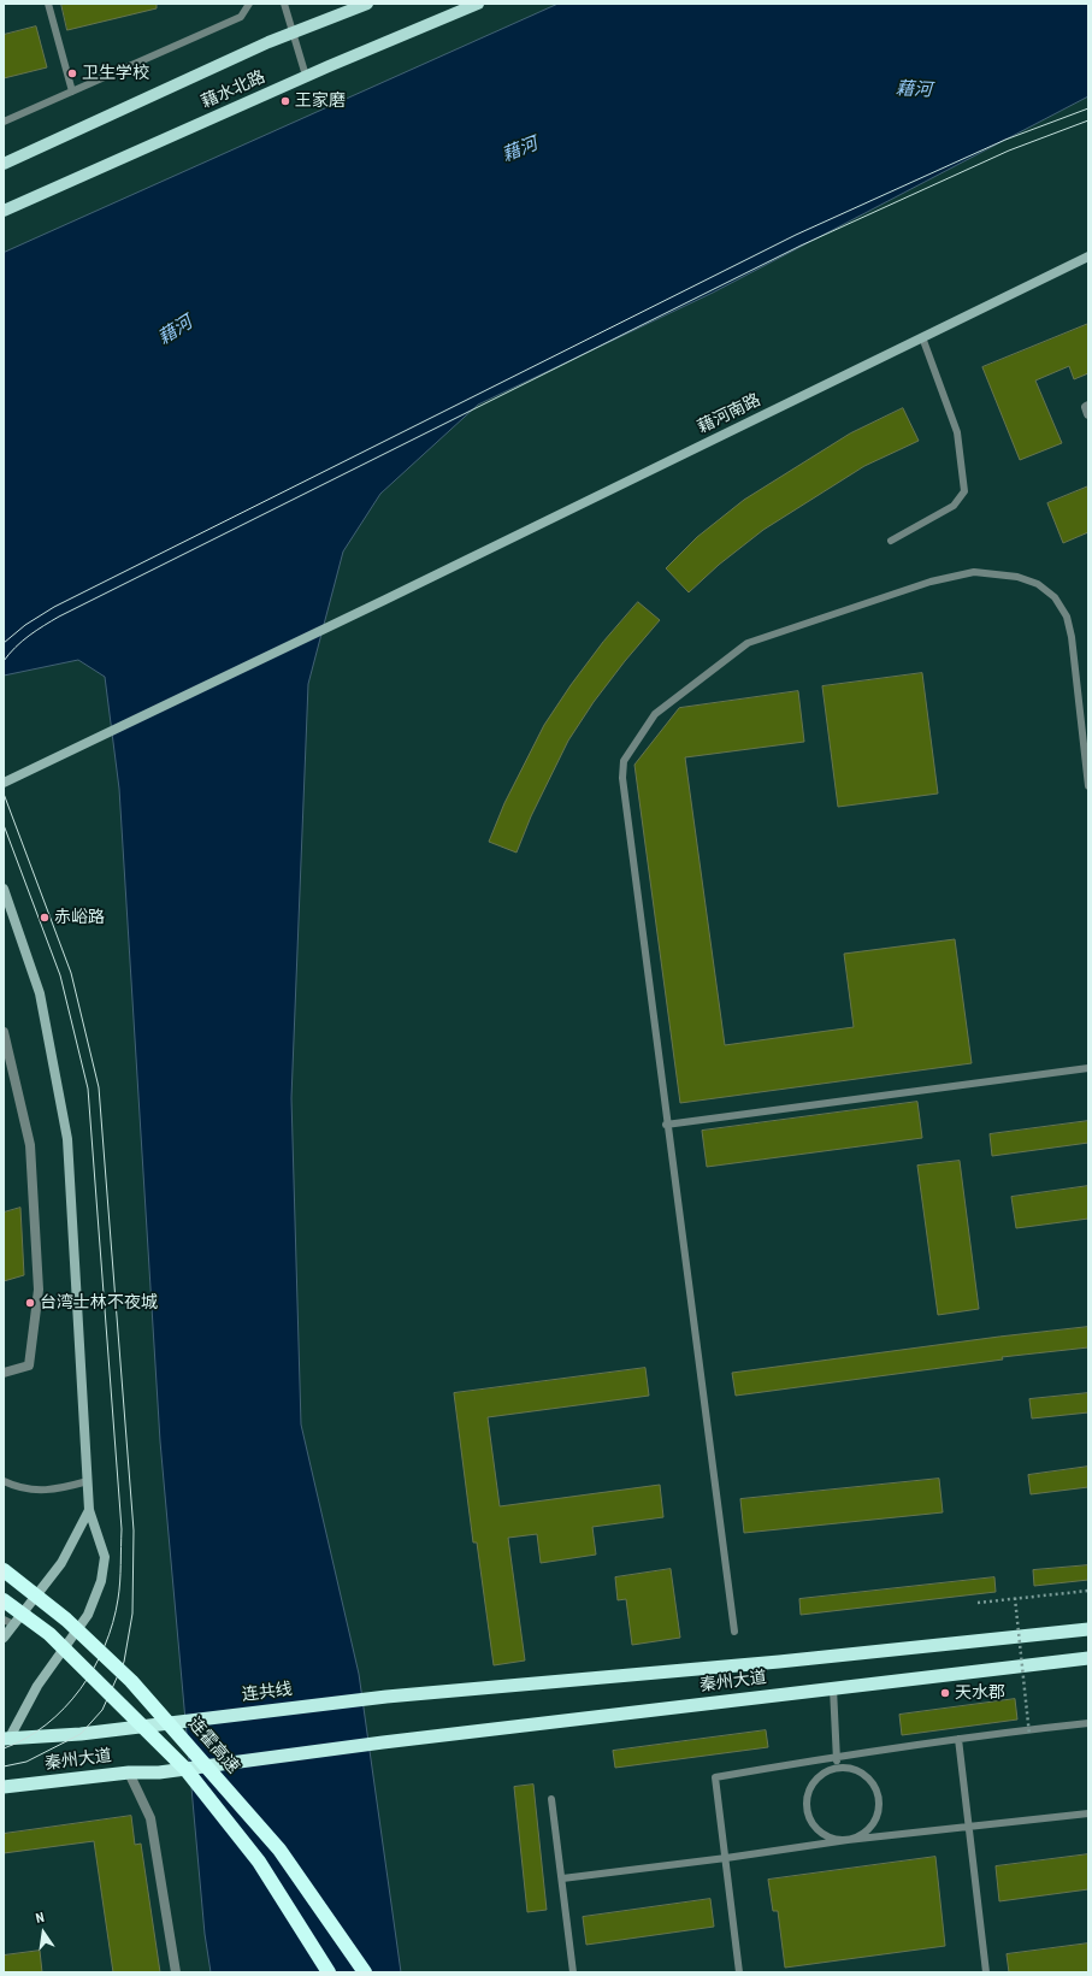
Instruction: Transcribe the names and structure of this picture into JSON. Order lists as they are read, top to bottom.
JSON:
{
  "streets": {
    "highway": ["秦州大道", "连共线", "连霍高速"],
    "main road": ["藉水北路", "藉河南路"]
  },
  "crossings": [
    ["秦州大道", "连共线"]
  ],
  "water": ["藉河"],
  "places": [
    "卫生学校",
    "王家磨",
    "赤峪路",
    "台湾士林不夜城",
    "天水郡"
  ],
  "north": "top"
}
